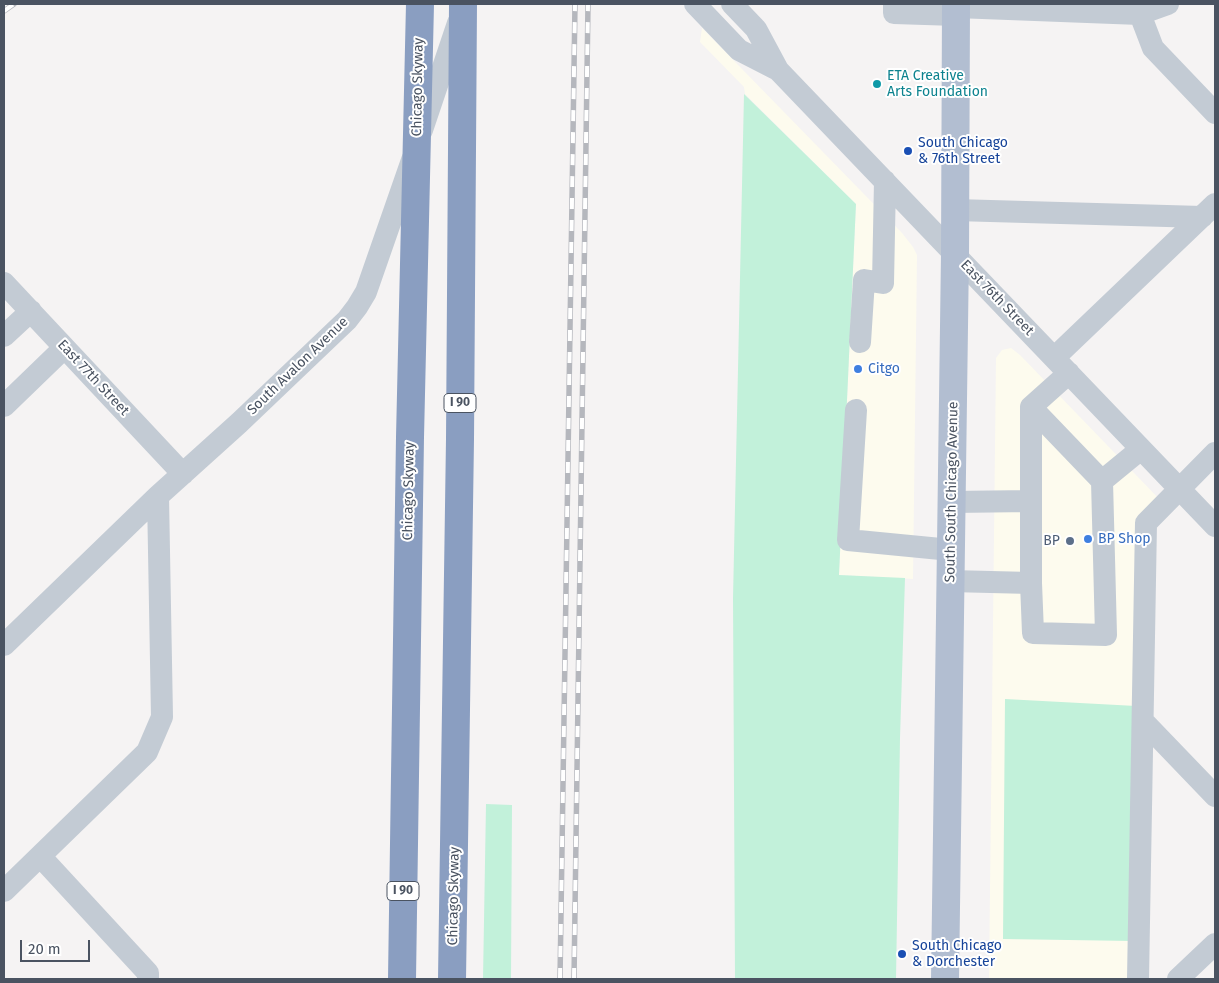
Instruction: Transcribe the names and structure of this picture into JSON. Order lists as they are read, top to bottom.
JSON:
{
  "streets": {
    "highway": ["Chicago Skyway", "I 90"],
    "main road": ["South South Chicago Avenue"],
    "street": ["East 76th Street", "South Avalon Avenue", "East 77th Street"]
  },
  "crossings": [
    ["Chicago Skyway", "South Avalon Avenue"],
    ["East 76th Street", "South South Chicago Avenue"],
    ["South Avalon Avenue", "East 77th Street"]
  ],
  "places": [
    "ETA Creative Arts Foundation",
    "South Chicago & 76th Street",
    "Citgo",
    "BP Shop",
    "BP",
    "South Chicago & Dorchester"
  ],
  "scale_bar": "20 m"
}
